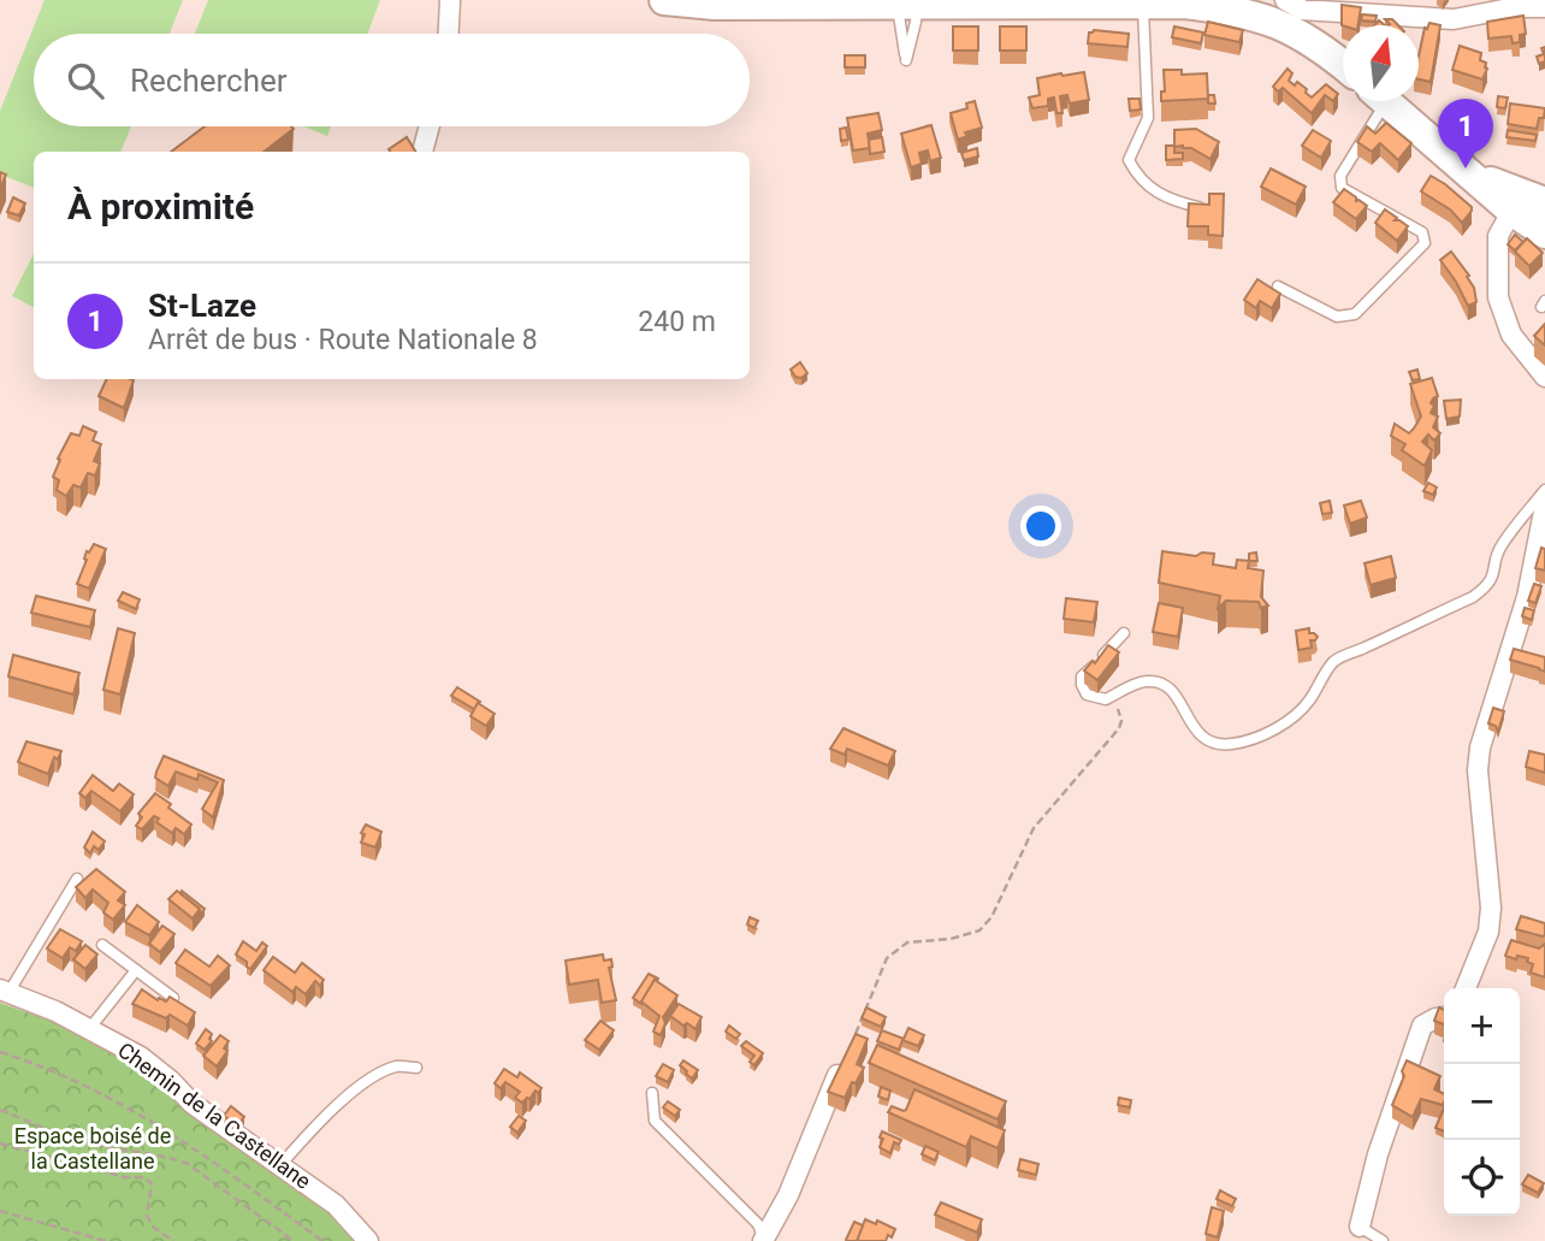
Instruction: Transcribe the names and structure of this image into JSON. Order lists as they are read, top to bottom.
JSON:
{
  "streets": {
    "street": ["Chemin de la Castellane"]
  },
  "parks": ["Espace boisé de la Castellane"],
  "north": "top",
  "page": {
    "search": "Rechercher",
    "pins": "1",
    "heading": "À proximité",
    "list": [
      {
        "mark": "1",
        "name": "St-Laze",
        "note": "Arrêt de bus · Route Nationale 8",
        "value": "240 m"
      }
    ],
    "map_buttons": ["+", "−"]
  }
}
